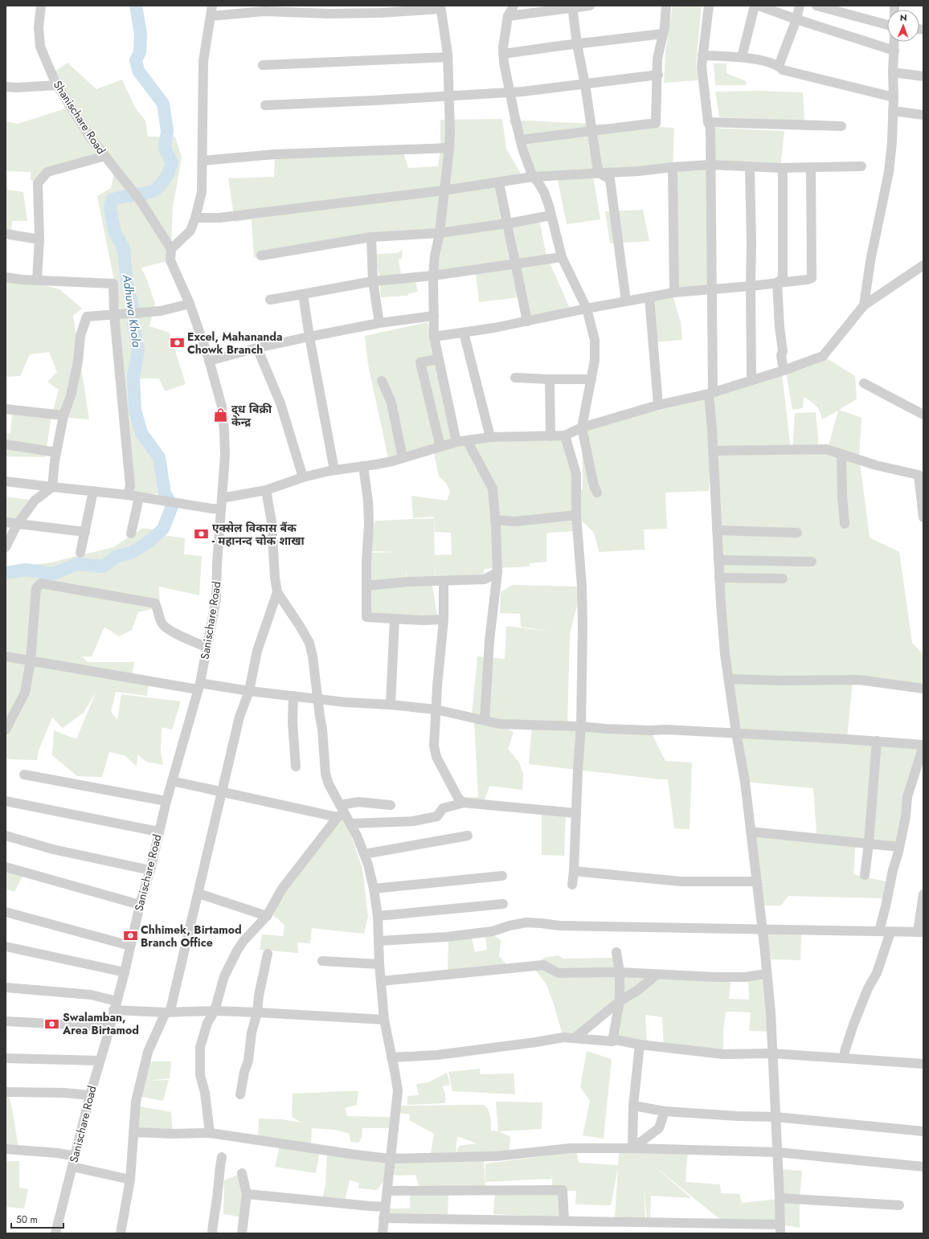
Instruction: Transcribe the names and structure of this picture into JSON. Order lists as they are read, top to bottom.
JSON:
{
  "streets": {
    "street": ["Shanischare Road", "Sanischare Road"]
  },
  "crossings": [
    ["Shanischare Road", "Sanischare Road"]
  ],
  "water": ["Adhuwa Khola"],
  "places": {
    "bank": [
      "Excel, Mahananda Chowk Branch",
      "एक्सेल विकास बैंक - महानन्द चोक शाखा",
      "Chhimek, Birtamod Branch Office",
      "Swalamban, Area Birtamod"
    ],
    "shop": ["दूध बिक्री केन्द्र"]
  },
  "scale_bar": "50 m",
  "north": "top"
}
